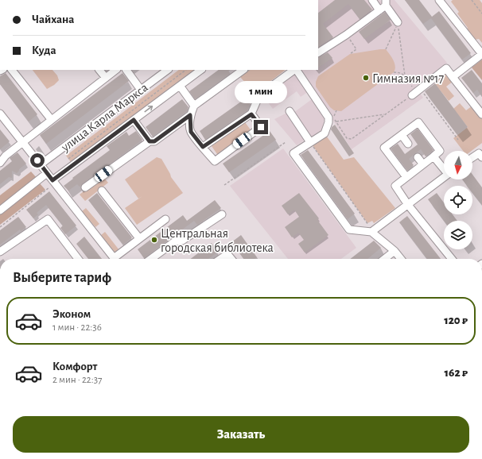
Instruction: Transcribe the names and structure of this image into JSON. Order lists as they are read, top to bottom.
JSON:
{
  "streets": {
    "street": ["улица Карла Маркса"]
  },
  "places": ["Гимназия №17", "Центральная городская библиотека"],
  "north": "bottom",
  "page": {
    "banner": ["Чайхана", "Куда"],
    "bubble": "1 мин",
    "heading": "Выберите тариф",
    "list": [
      {
        "name": "Эконом",
        "note": "1 мин · 22:36",
        "value": "120 ₽"
      },
      {
        "name": "Комфорт",
        "note": "2 мин · 22:37",
        "value": "162 ₽"
      }
    ],
    "buttons": "Заказать"
  }
}
